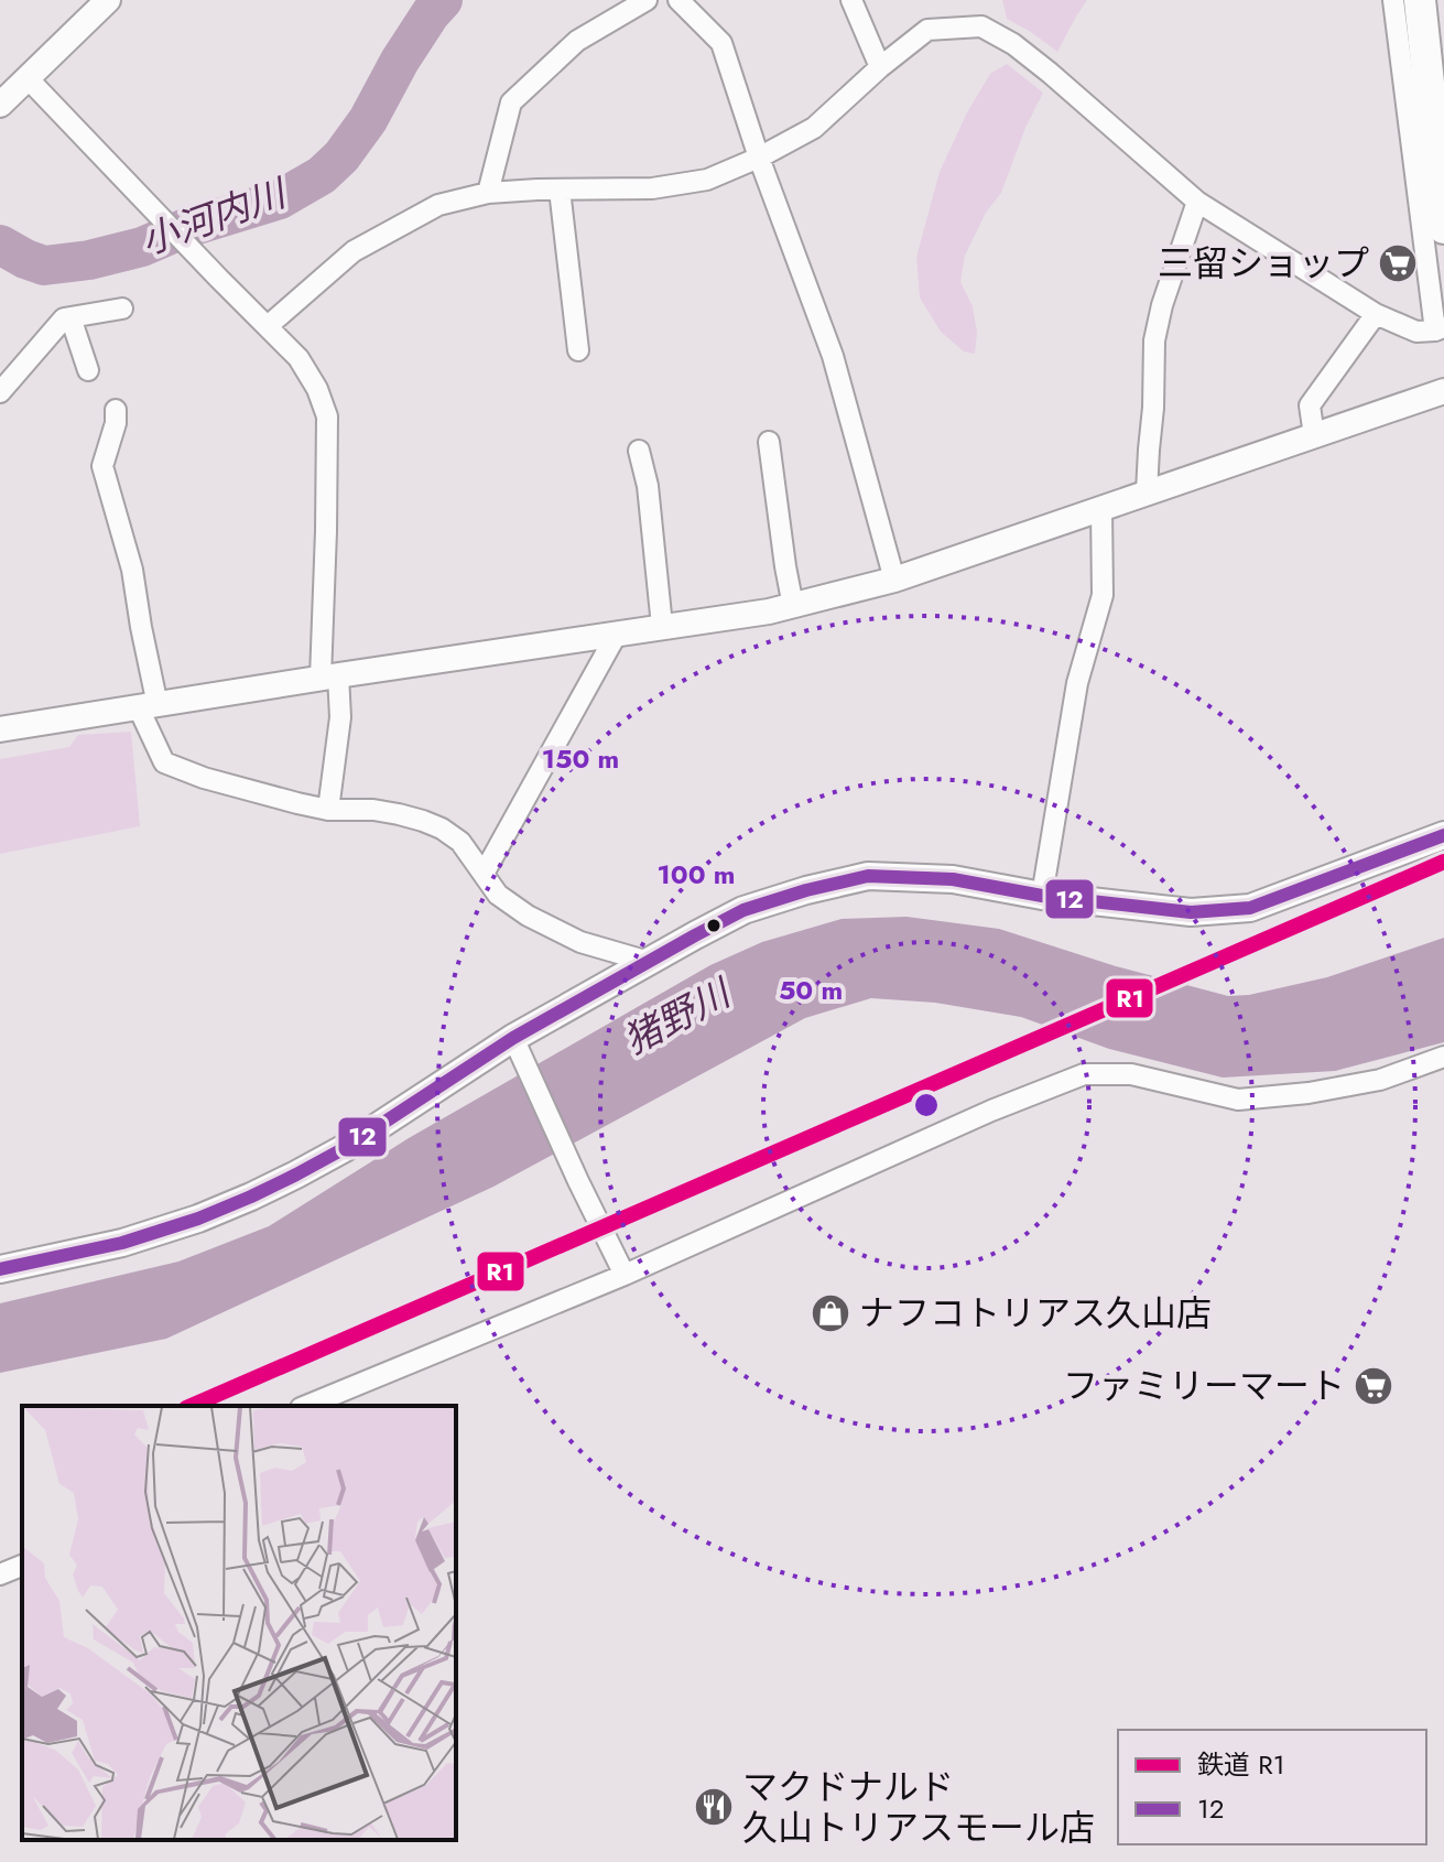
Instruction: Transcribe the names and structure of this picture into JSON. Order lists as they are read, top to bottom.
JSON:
{
  "water": ["小河内川", "猪野川"],
  "places": {
    "supermarket": ["三留ショップ", "ファミリーマート"],
    "shop": ["ナフコトリアス久山店"],
    "restaurant": ["マクドナルド 久山トリアスモール店"]
  },
  "lines": ["transit line 12", "rail line R1"],
  "legend": ["鉄道 R1", "12"],
  "rings": ["150 m", "100 m", "50 m"]
}
